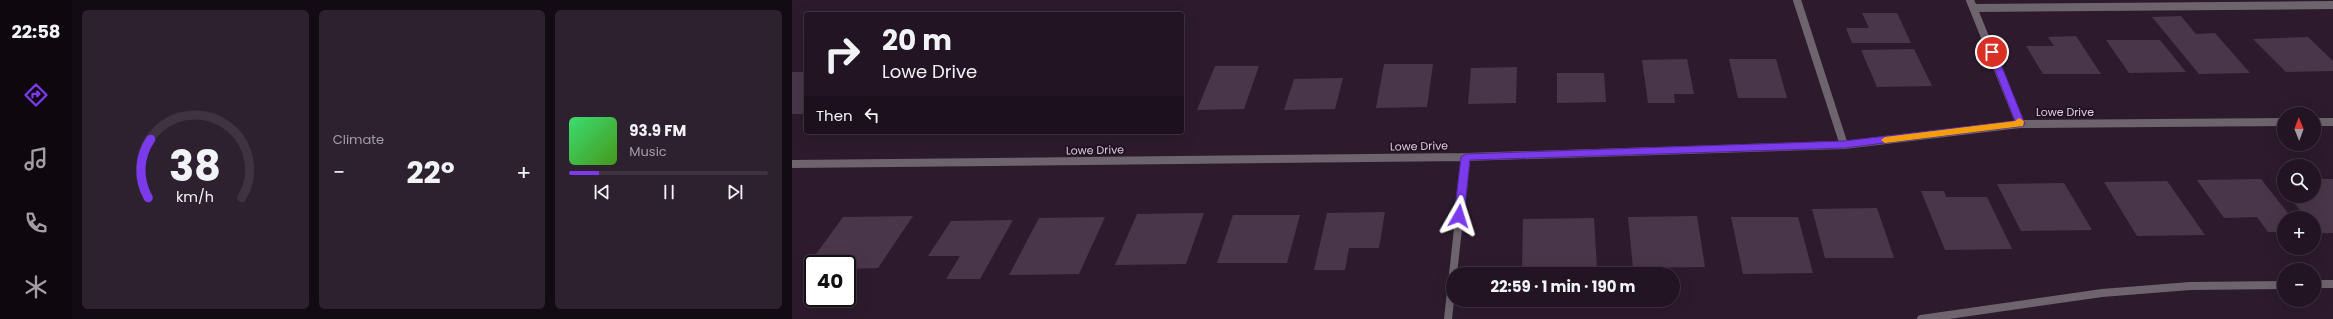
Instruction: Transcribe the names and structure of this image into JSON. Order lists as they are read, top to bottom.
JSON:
{
  "streets": {
    "street": ["Lowe Drive"]
  },
  "north": "top",
  "page": {
    "tabs": "22:58",
    "tile": "Climate",
    "turn": ["20 m", "Lowe Drive"],
    "then": "Then",
    "map_buttons": ["+", "−"],
    "song": ["93.9 FM", "Music"],
    "heat": ["−", "22°", "+"],
    "limit": "40",
    "trip": "22:59 · 1 min · 190 m",
    "gauge": ["38", "km/h"]
  }
}
